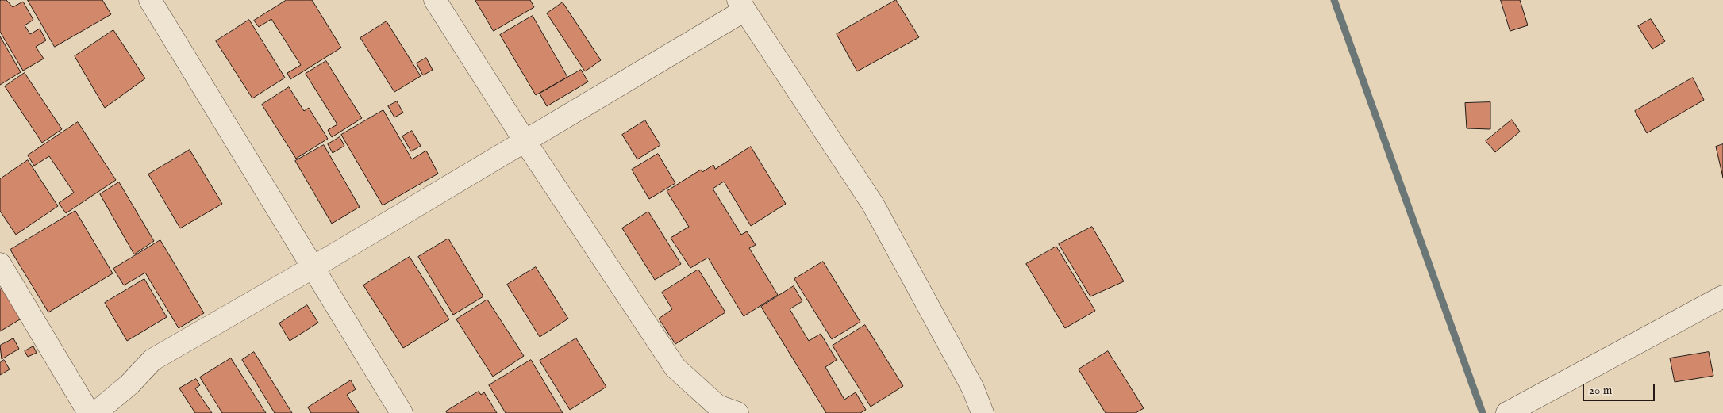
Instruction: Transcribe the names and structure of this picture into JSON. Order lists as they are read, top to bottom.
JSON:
{
  "scale_bar": "20 m"
}
